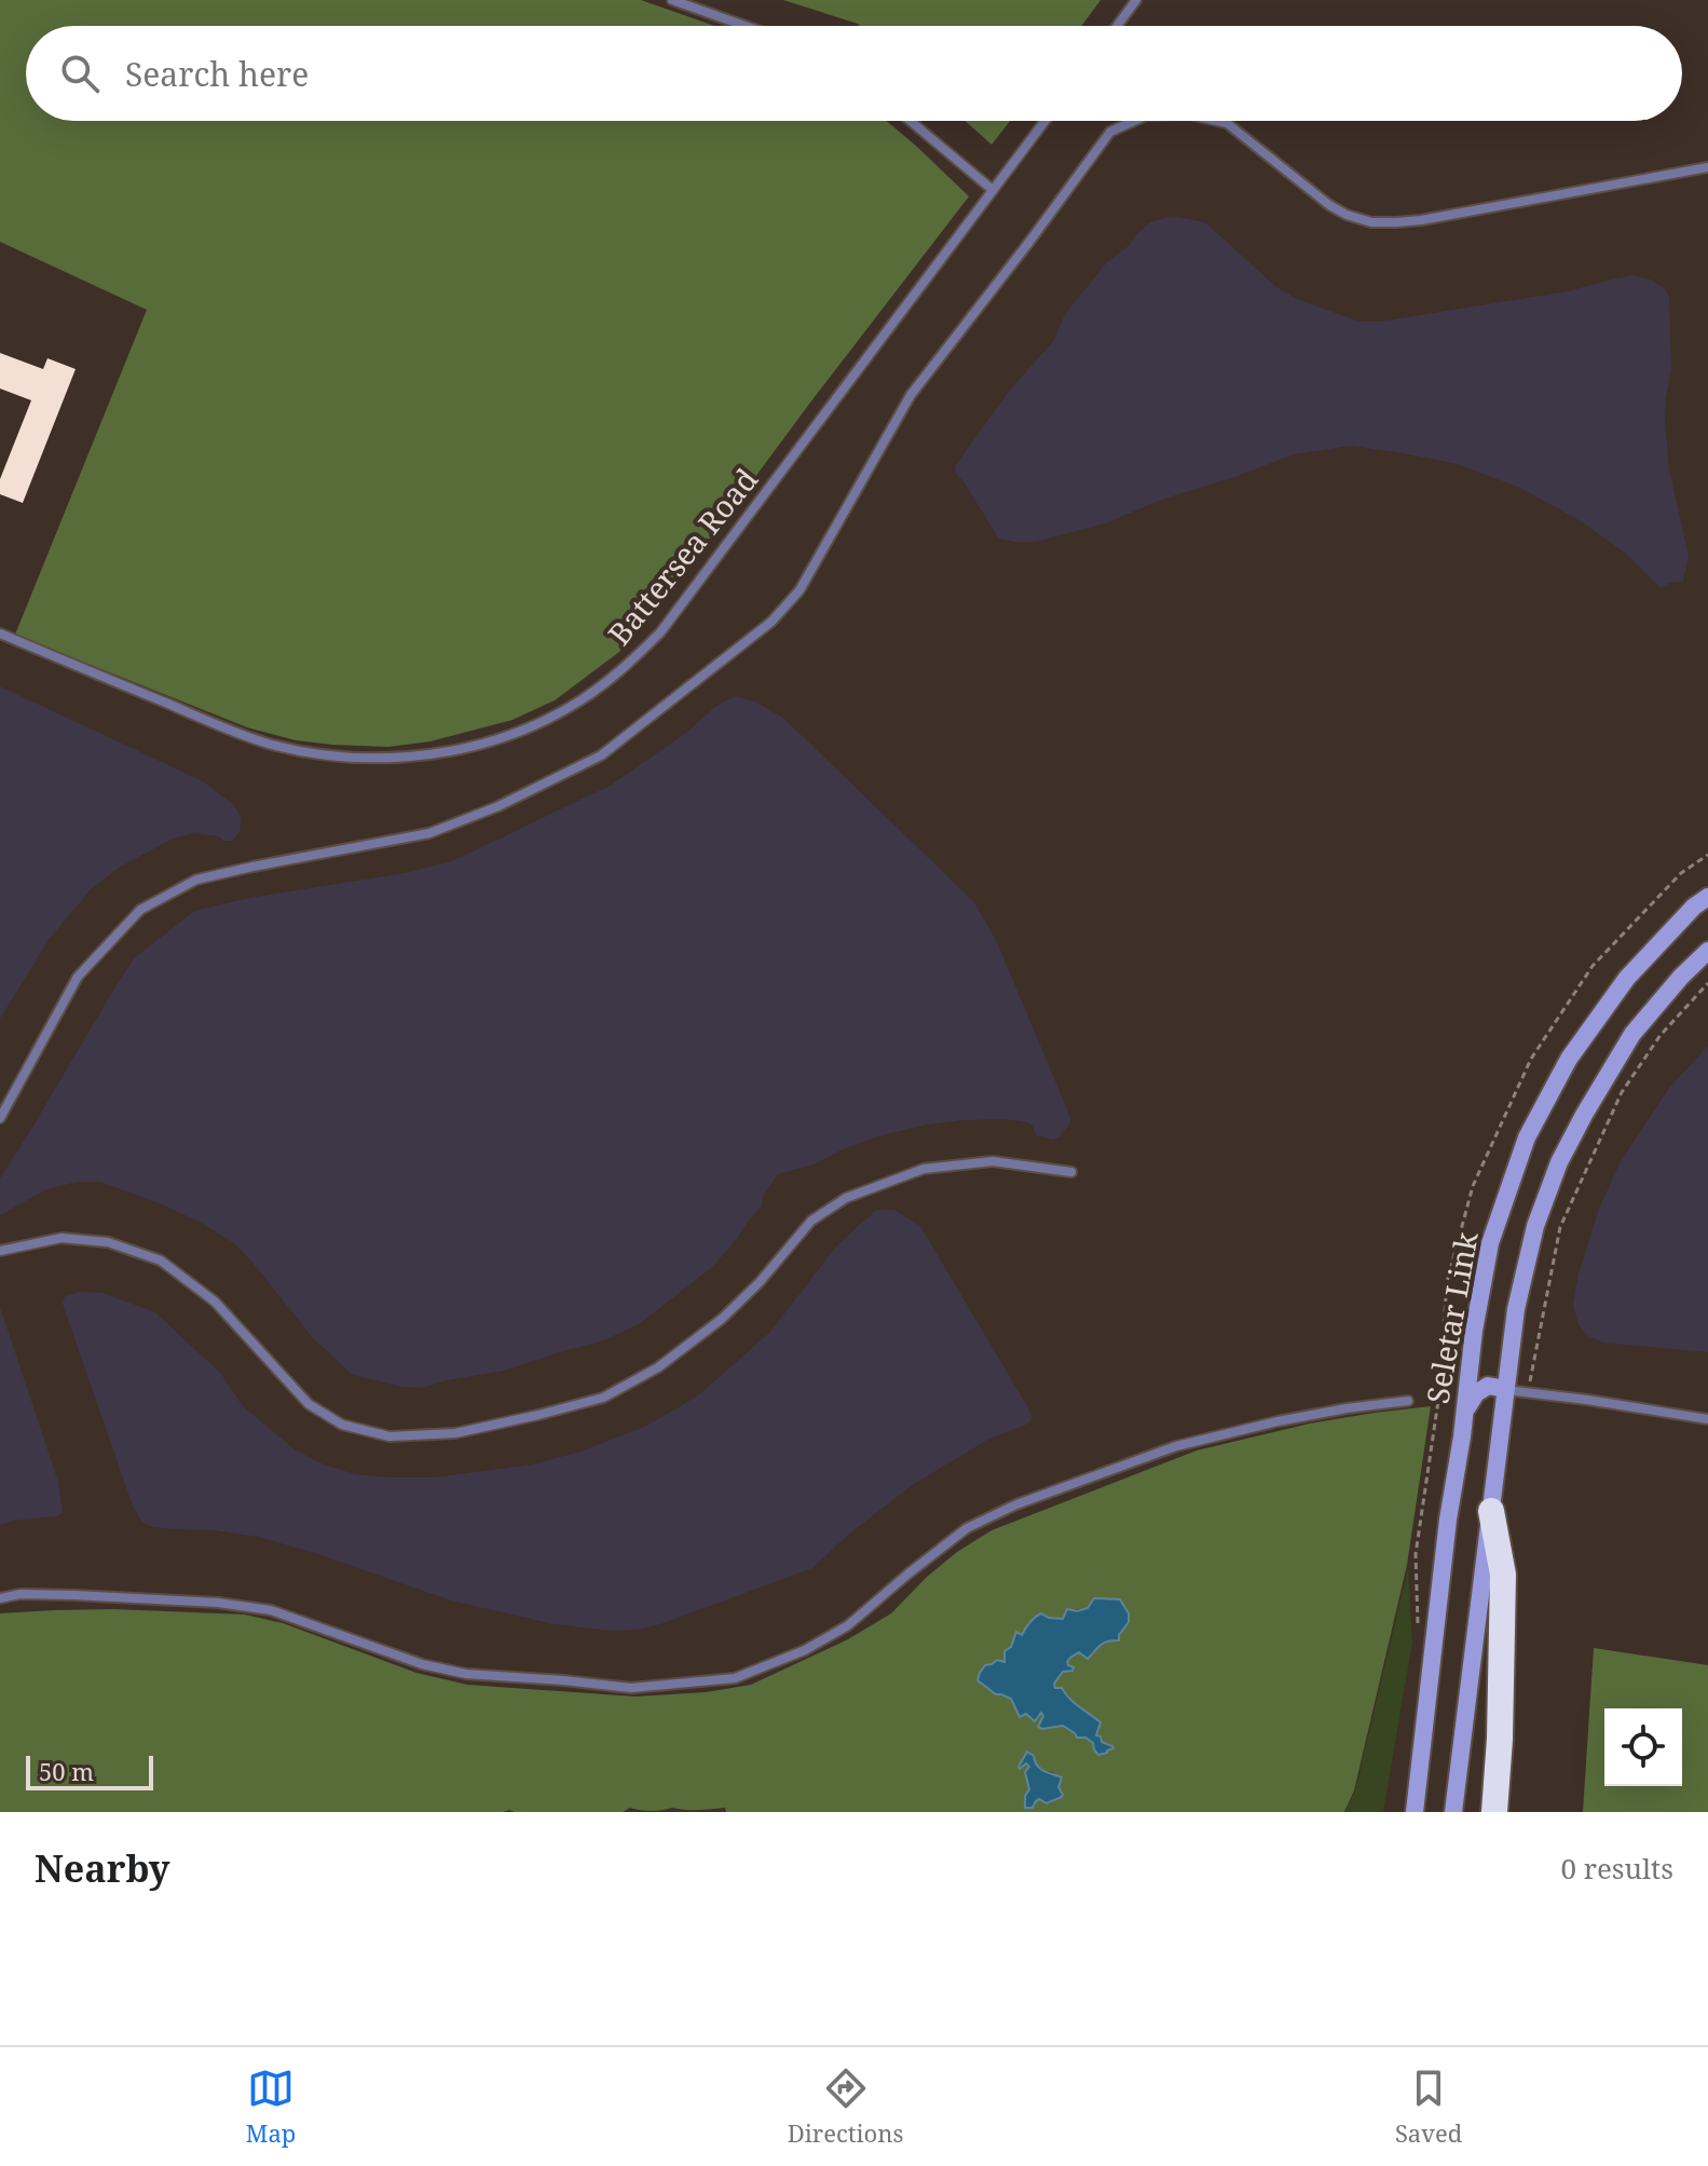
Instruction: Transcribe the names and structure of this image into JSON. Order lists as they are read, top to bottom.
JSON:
{
  "streets": {
    "main road": ["Seletar Link"],
    "lane": ["Battersea Road"]
  },
  "scale_bar": "50 m",
  "page": {
    "search": "Search here",
    "scale": "50 m",
    "heading": ["Nearby", "0 results"],
    "nav": ["Map", "Directions", "Saved"]
  }
}
